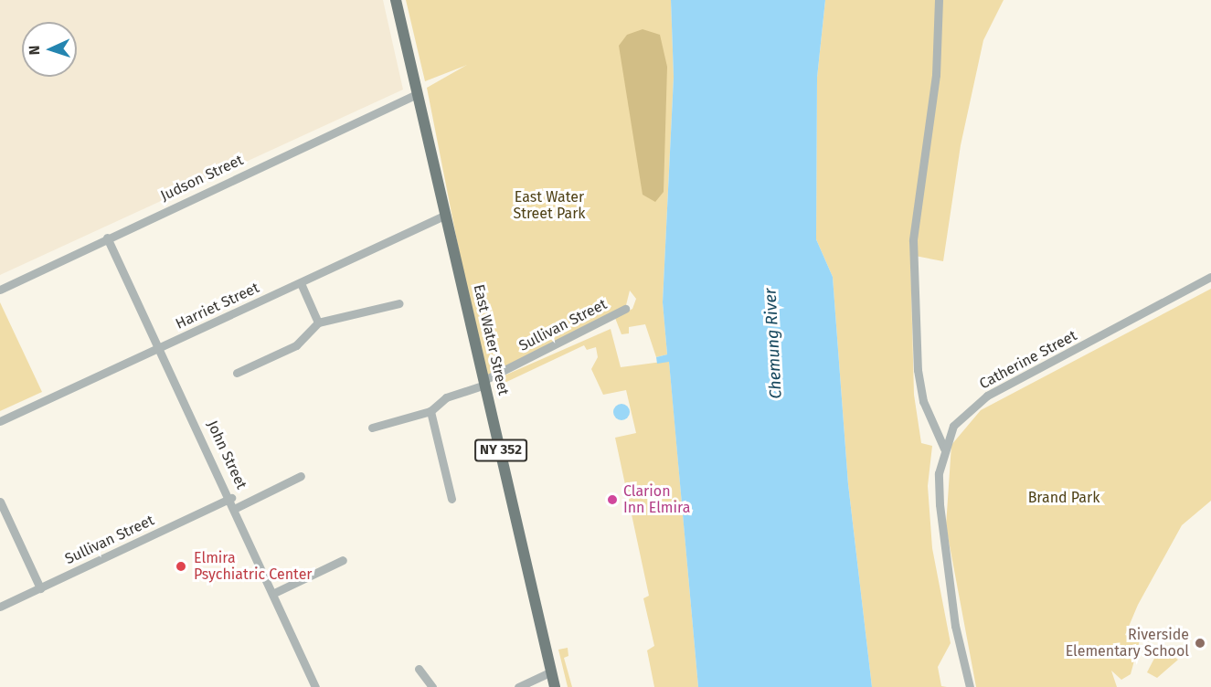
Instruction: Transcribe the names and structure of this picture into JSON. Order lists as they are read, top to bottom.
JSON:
{
  "streets": {
    "main road": ["East Water Street", "NY 352"],
    "street": [
      "Judson Street",
      "Harriet Street",
      "Sullivan Street",
      "Catherine Street",
      "John Street"
    ]
  },
  "crossings": [
    ["Judson Street", "East Water Street"],
    ["Judson Street", "John Street"],
    ["Harriet Street", "East Water Street"],
    ["Harriet Street", "John Street"],
    ["Sullivan Street", "East Water Street"],
    ["Sullivan Street", "John Street"]
  ],
  "water": ["Chemung River"],
  "parks": ["East Water Street Park", "Brand Park"],
  "places": ["Clarion Inn Elmira", "Elmira Psychiatric Center", "Riverside Elementary School"],
  "north": "left"
}
